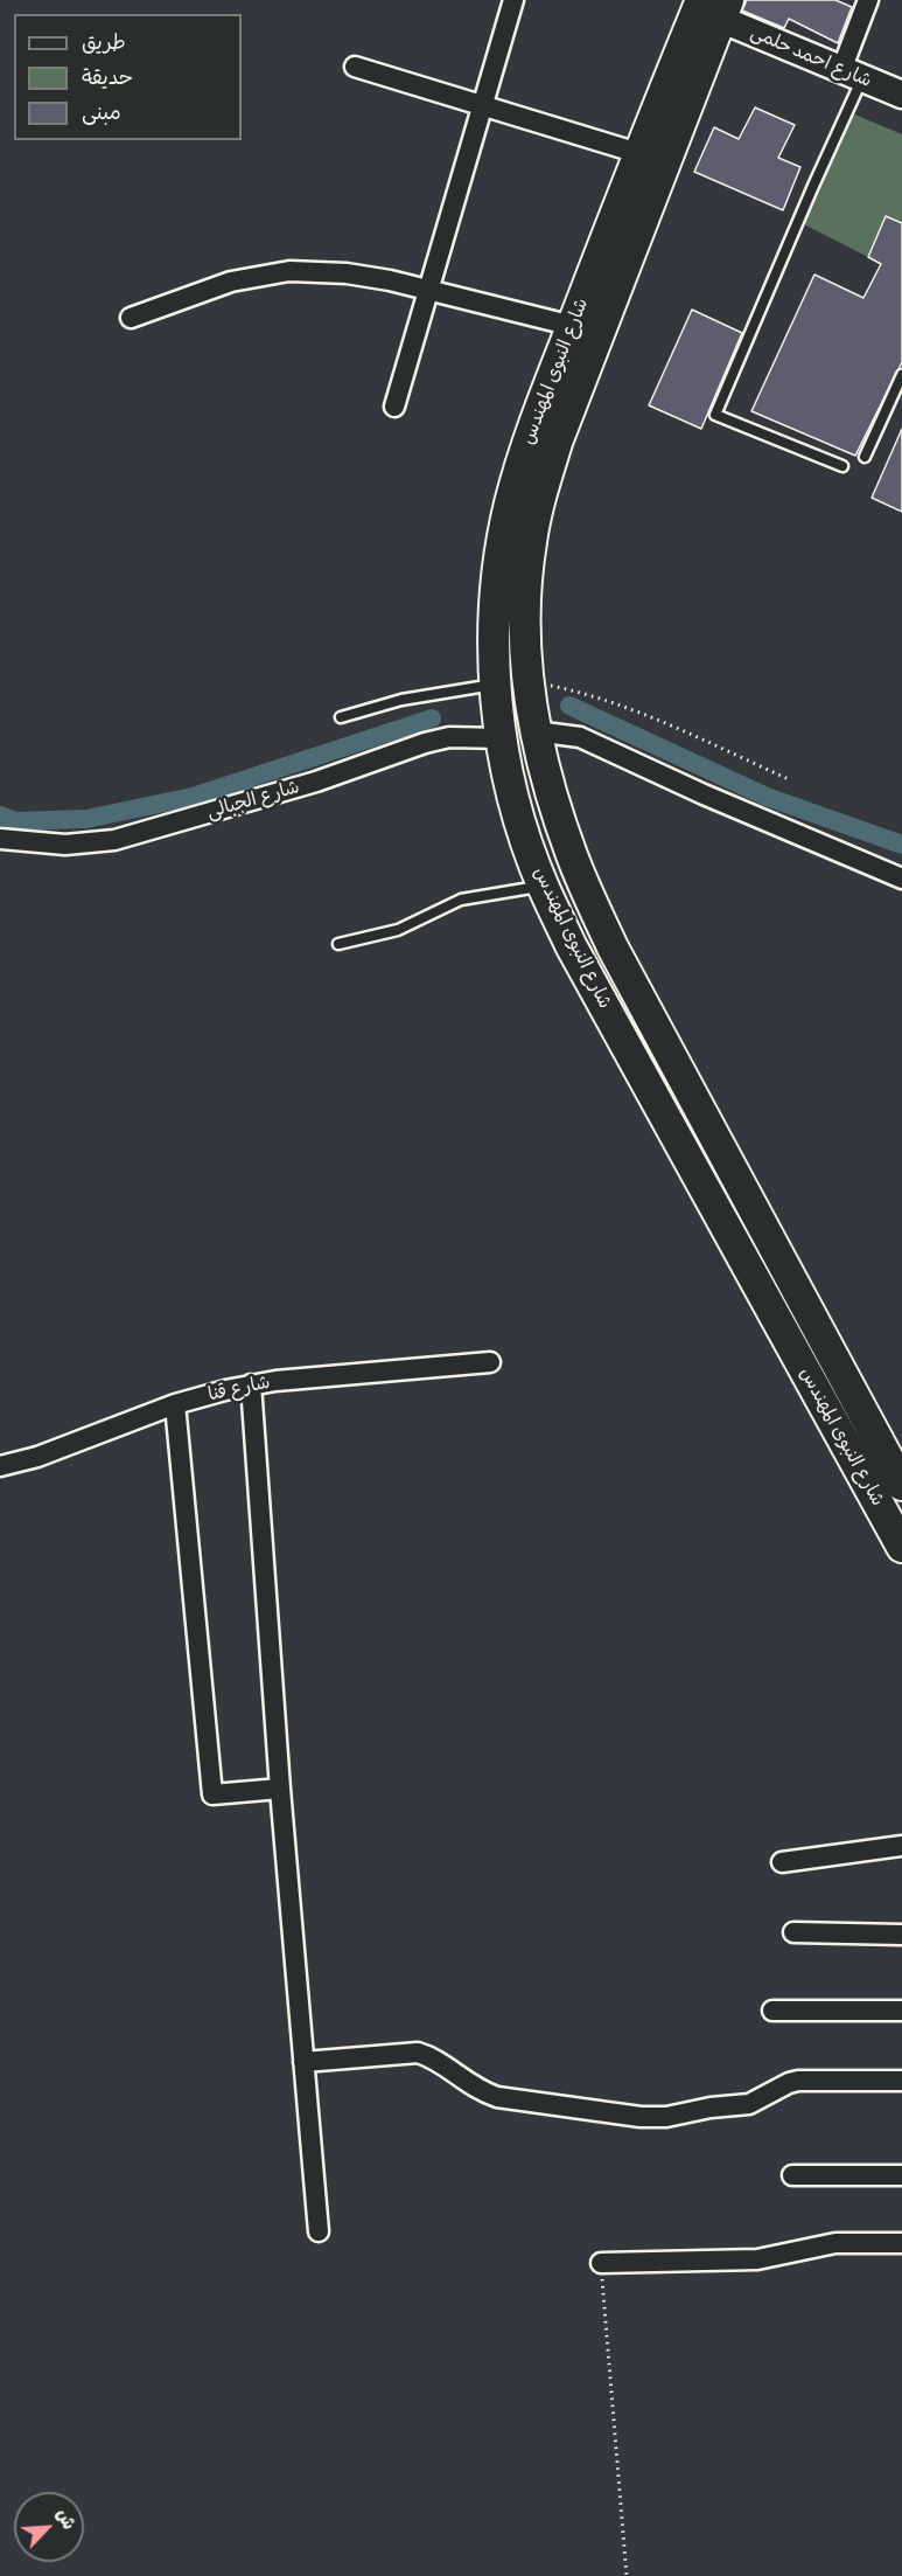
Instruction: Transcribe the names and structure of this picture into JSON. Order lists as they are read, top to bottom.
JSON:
{
  "streets": {
    "main road": ["شارع احمد حلمى", "شارع النبوى المهندس"],
    "street": ["شارع الجبالى", "شارع قنا"]
  },
  "crossings": [
    ["شارع احمد حلمى", "شارع النبوى المهندس"],
    ["شارع النبوى المهندس", "شارع الجبالى"]
  ],
  "legend": ["طريق", "حديقة", "مبنى"],
  "north": "top right"
}
